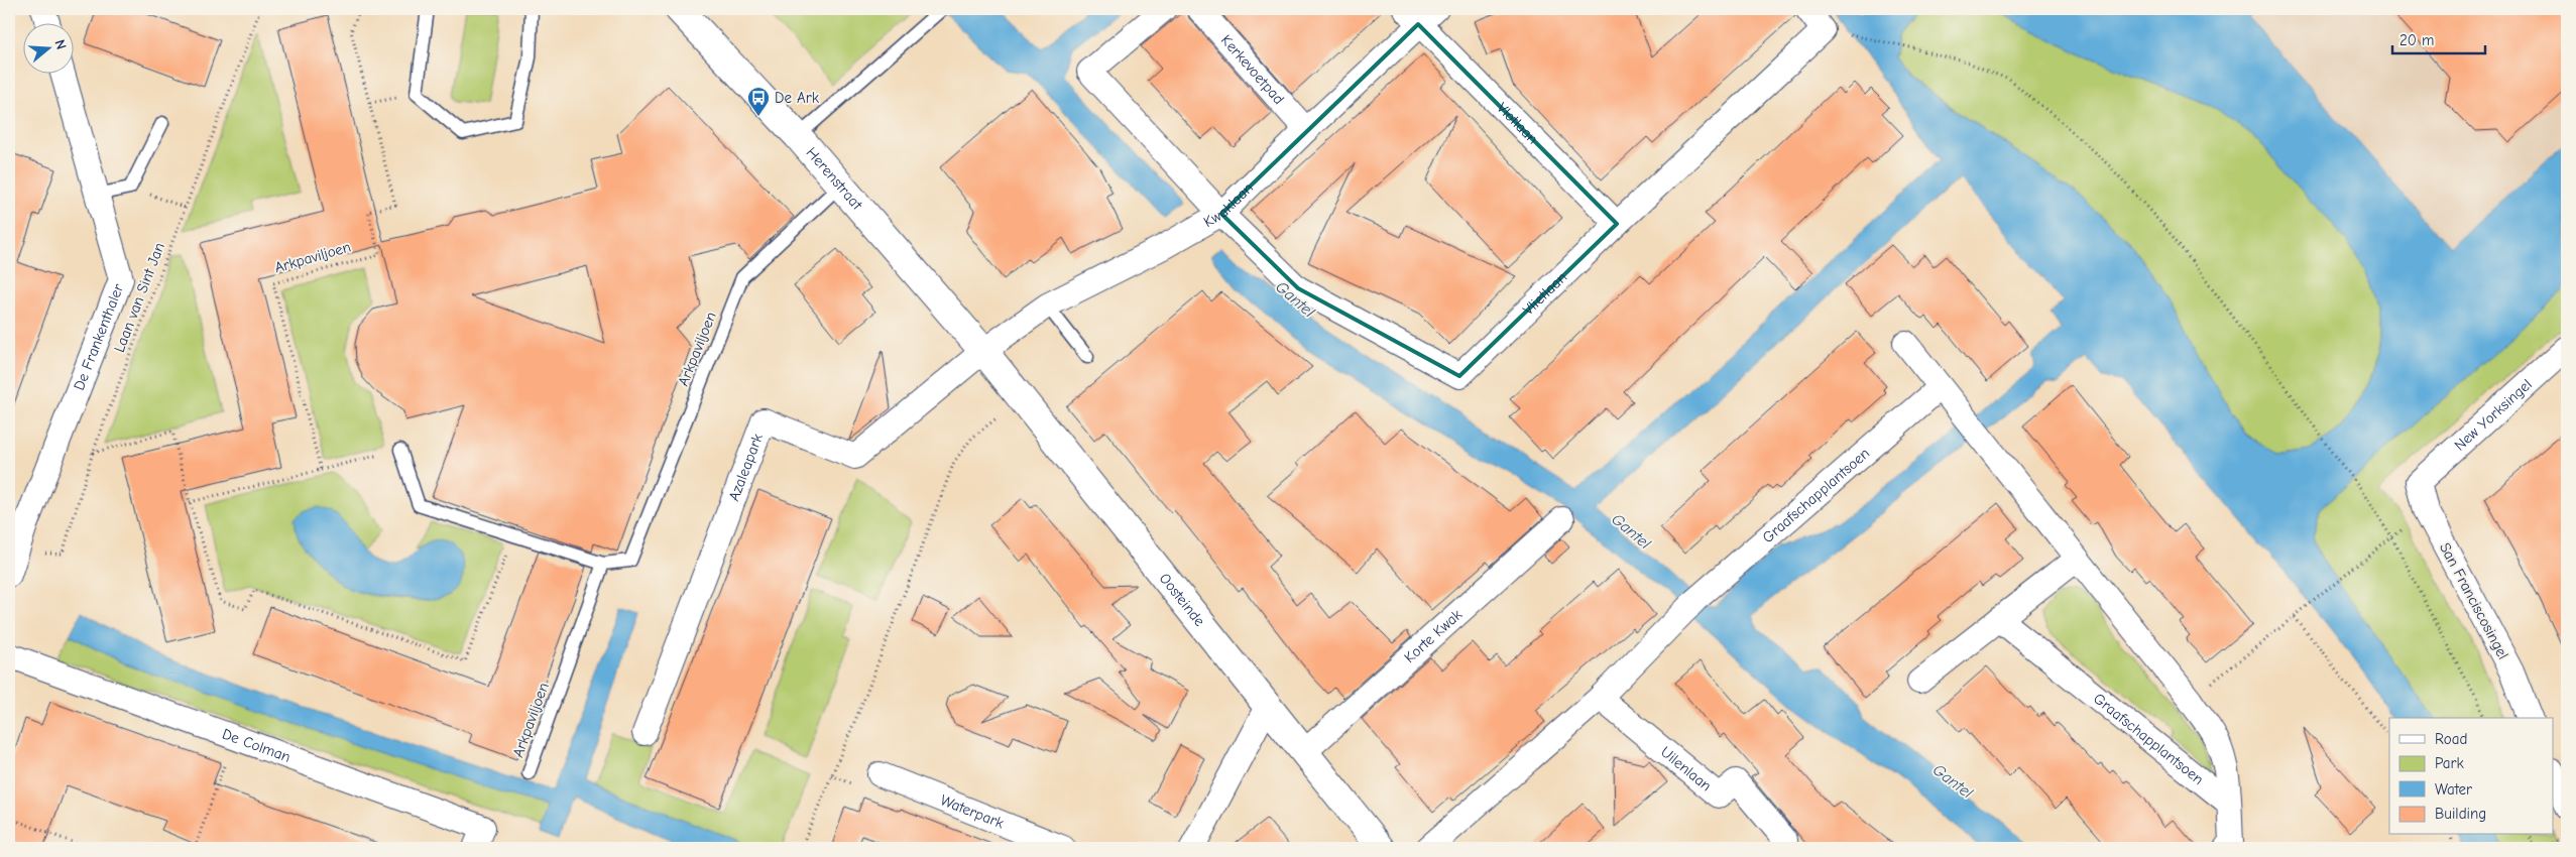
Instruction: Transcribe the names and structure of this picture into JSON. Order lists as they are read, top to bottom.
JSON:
{
  "streets": {
    "street": [
      "Kerkevoetpad",
      "Vlotlaan",
      "Herenstraat",
      "Kwaklaan",
      "Vlietlaan",
      "De Frankenthaler",
      "New Yorksingel",
      "Azaleapark",
      "Graafschapplantsoen",
      "Oosteinde",
      "San Franciscosingel",
      "Korte Kwak",
      "De Colman",
      "Uilenlaan",
      "Waterpark"
    ],
    "lane": ["Arkpaviljoen"],
    "path": ["Laan van Sint Jan"]
  },
  "crossings": [
    ["Kerkevoetpad", "Kwaklaan"],
    ["Vlotlaan", "Kwaklaan"],
    ["Vlotlaan", "Vlietlaan"],
    ["Herenstraat", "Kwaklaan"],
    ["Herenstraat", "Arkpaviljoen"],
    ["Herenstraat", "Azaleapark"],
    ["Herenstraat", "Oosteinde"],
    ["Kwaklaan", "Vlietlaan"],
    ["Kwaklaan", "Azaleapark"],
    ["Kwaklaan", "Oosteinde"],
    ["Laan van Sint Jan", "De Frankenthaler"],
    ["New Yorksingel", "San Franciscosingel"],
    ["Azaleapark", "Oosteinde"],
    ["Graafschapplantsoen", "Uilenlaan"],
    ["Oosteinde", "Korte Kwak"]
  ],
  "water": ["Gantel"],
  "places": {
    "bus stop": ["De Ark"]
  },
  "legend": [
    "Road",
    "Park",
    "Water",
    "Building"
  ],
  "scale_bar": "20 m",
  "north": "right"
}
